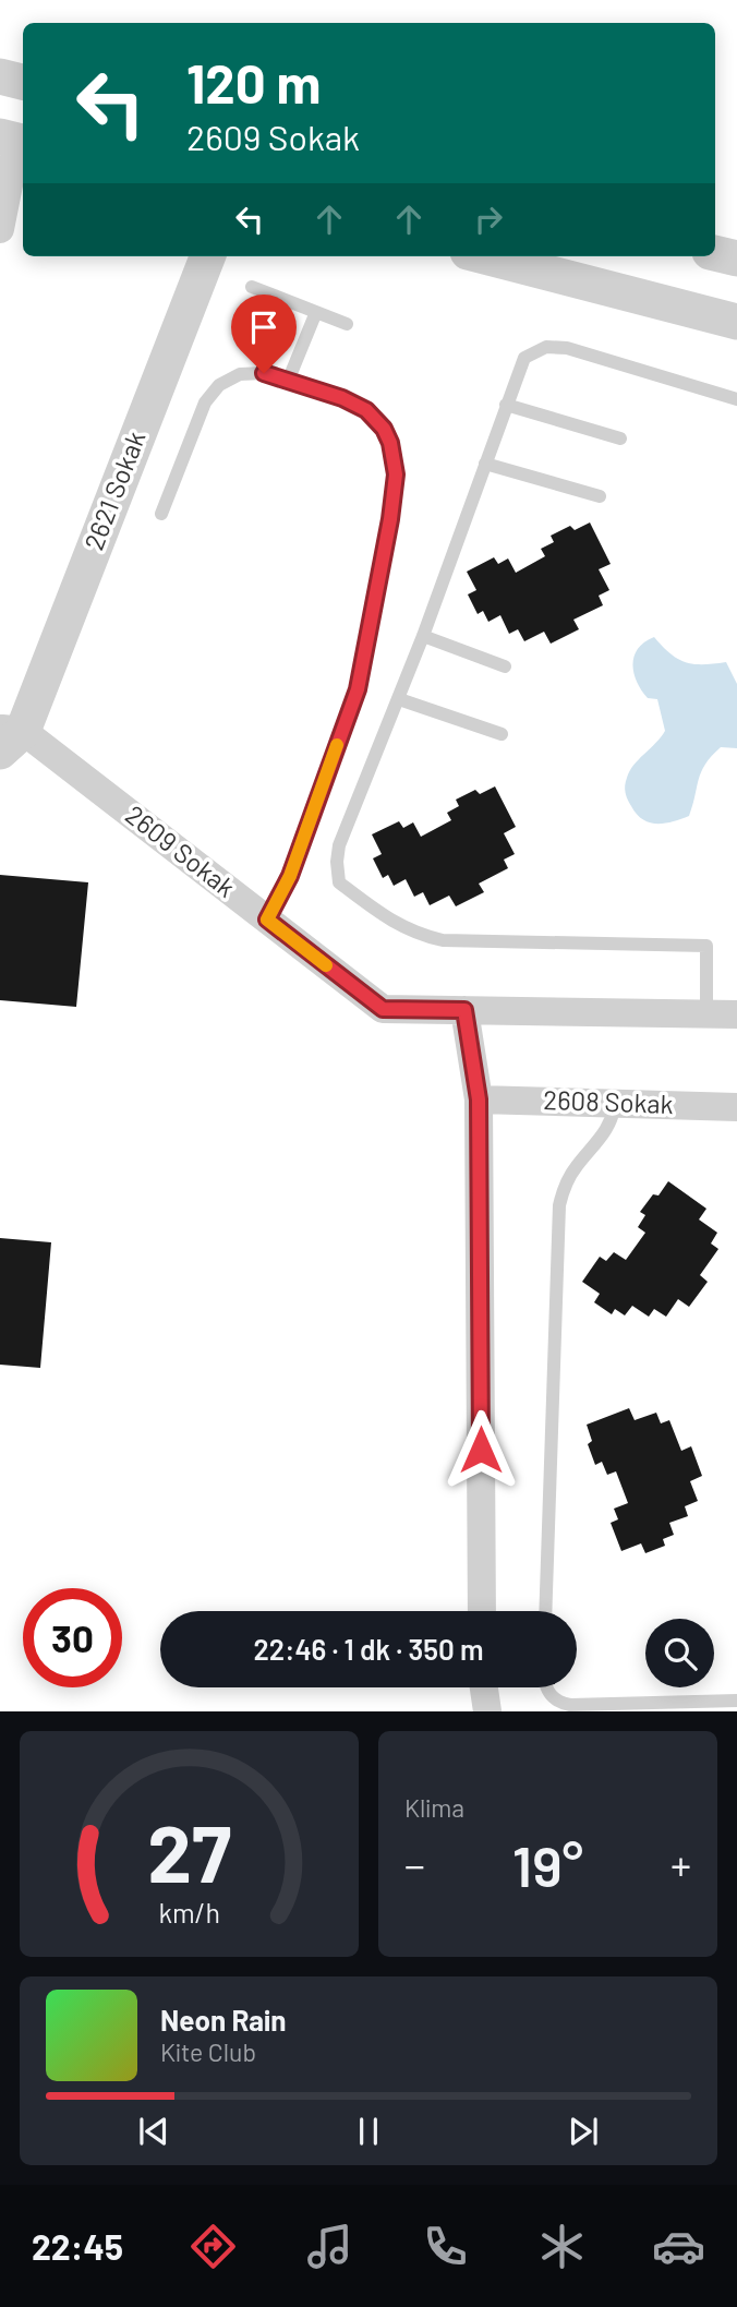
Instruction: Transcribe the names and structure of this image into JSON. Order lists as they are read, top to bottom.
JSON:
{
  "streets": {
    "street": ["2621 Sokak", "2609 Sokak", "2608 Sokak"]
  },
  "crossings": [
    ["2621 Sokak", "2609 Sokak"]
  ],
  "page": {
    "turn": ["120 m", "2609 Sokak"],
    "limit": "30",
    "trip": "22:46 · 1 dk · 350 m",
    "tile": "Klima",
    "heat": ["−", "19°", "+"],
    "song": ["Neon Rain", "Kite Club"],
    "tabs": "22:45",
    "gauge": ["27", "km/h"]
  }
}
